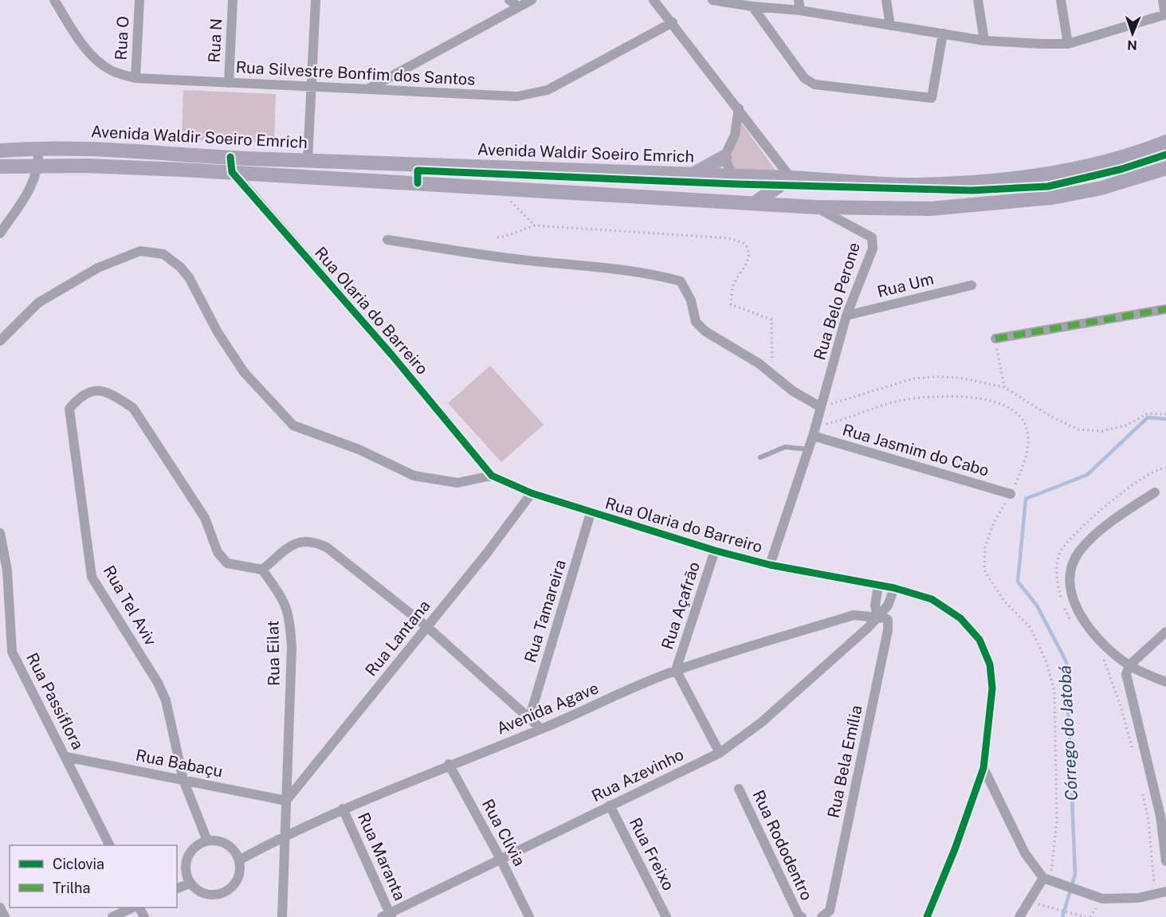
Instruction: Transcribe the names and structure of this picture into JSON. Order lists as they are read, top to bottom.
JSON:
{
  "streets": {
    "main road": ["Avenida Waldir Soeiro Emrich"],
    "street": [
      "Rua O",
      "Rua N",
      "Rua Silvestre Bonfim dos Santos",
      "Rua Um",
      "Rua Belo Perone",
      "Rua Olaria do Barreiro",
      "Rua Jasmim do Cabo",
      "Rua Tel Aviv",
      "Rua Açafrão",
      "Rua Tamareira",
      "Rua Lantana",
      "Rua Eilat",
      "Rua Passiflora",
      "Avenida Agave",
      "Rua Bela Emília",
      "Rua Babaçu",
      "Rua Azevinho",
      "Rua Clívia",
      "Rua Rododentro",
      "Rua Freixo",
      "Rua Maranta"
    ]
  },
  "crossings": [
    ["Rua O", "Rua Silvestre Bonfim dos Santos"],
    ["Rua N", "Rua Silvestre Bonfim dos Santos"],
    ["Rua Um", "Rua Belo Perone"],
    ["Rua Belo Perone", "Rua Olaria do Barreiro"],
    ["Rua Belo Perone", "Rua Jasmim do Cabo"],
    ["Rua Olaria do Barreiro", "Rua Açafrão"],
    ["Rua Olaria do Barreiro", "Rua Tamareira"],
    ["Rua Olaria do Barreiro", "Rua Lantana"],
    ["Rua Olaria do Barreiro", "Rua Azevinho"],
    ["Rua Tel Aviv", "Rua Eilat"],
    ["Rua Tel Aviv", "Avenida Agave"],
    ["Rua Tel Aviv", "Rua Babaçu"],
    ["Rua Açafrão", "Avenida Agave"],
    ["Rua Lantana", "Rua Eilat"],
    ["Rua Lantana", "Rua Babaçu"],
    ["Rua Eilat", "Avenida Agave"],
    ["Rua Eilat", "Rua Babaçu"],
    ["Rua Passiflora", "Rua Babaçu"],
    ["Avenida Agave", "Rua Bela Emília"],
    ["Avenida Agave", "Rua Azevinho"],
    ["Avenida Agave", "Rua Clívia"],
    ["Avenida Agave", "Rua Maranta"],
    ["Rua Bela Emília", "Rua Azevinho"],
    ["Rua Azevinho", "Rua Clívia"],
    ["Rua Azevinho", "Rua Freixo"],
    ["Rua Azevinho", "Rua Maranta"]
  ],
  "water": ["Córrego do Jatobá"],
  "legend": ["Ciclovia", "Trilha"],
  "north": "bottom"
}
